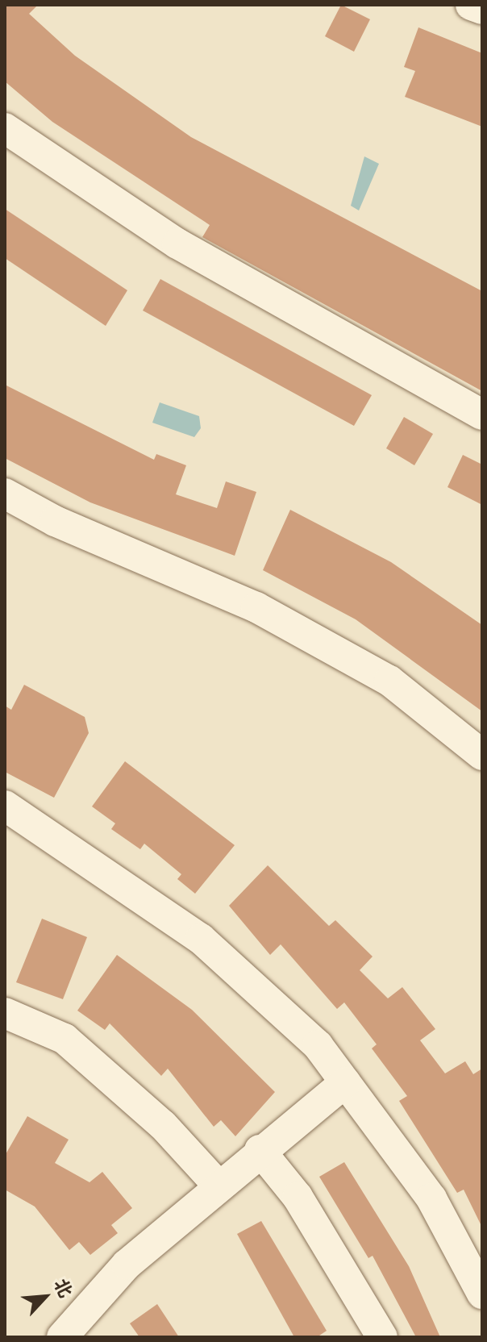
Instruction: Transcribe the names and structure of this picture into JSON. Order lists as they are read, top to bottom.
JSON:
{
  "north": "top right"
}
